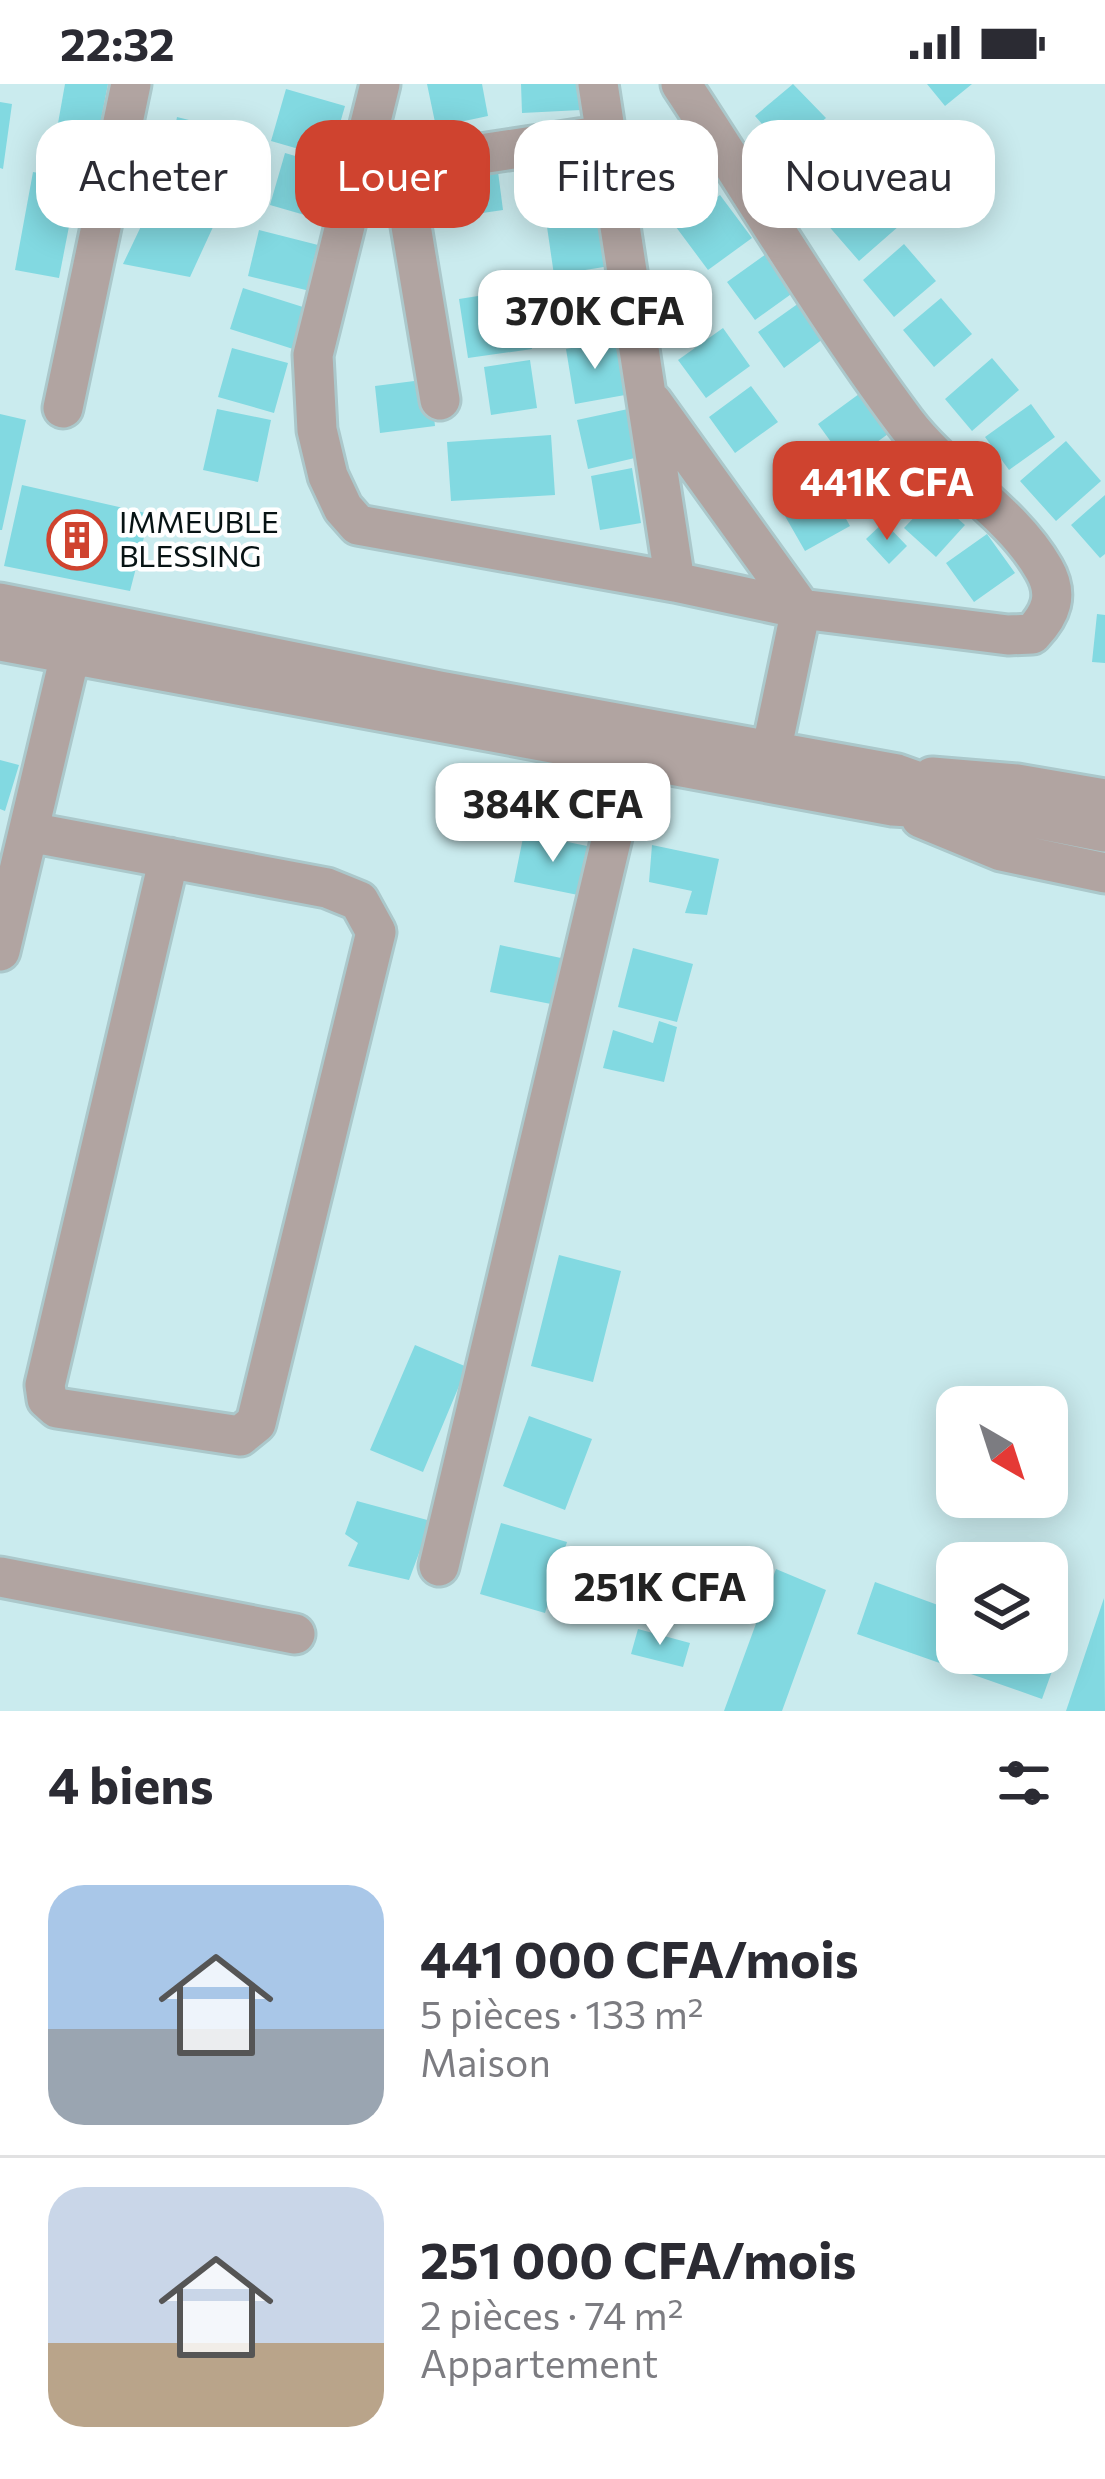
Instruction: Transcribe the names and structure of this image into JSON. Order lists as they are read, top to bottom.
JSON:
{
  "places": {
    "building": ["IMMEUBLE BLESSING"]
  },
  "north": "bottom right",
  "page": {
    "status": "22:32",
    "chip": [
      "Acheter",
      "Louer",
      "Filtres",
      "Nouveau"
    ],
    "price": [
      "370K CFA",
      "441K CFA",
      "384K CFA",
      "251K CFA"
    ],
    "heading": "4 biens",
    "list": [
      {
        "name": "441 000 CFA/mois",
        "note": "5 pièces · 133 m² · Maison"
      },
      {
        "name": "251 000 CFA/mois",
        "note": "2 pièces · 74 m² · Appartement"
      }
    ]
  }
}
